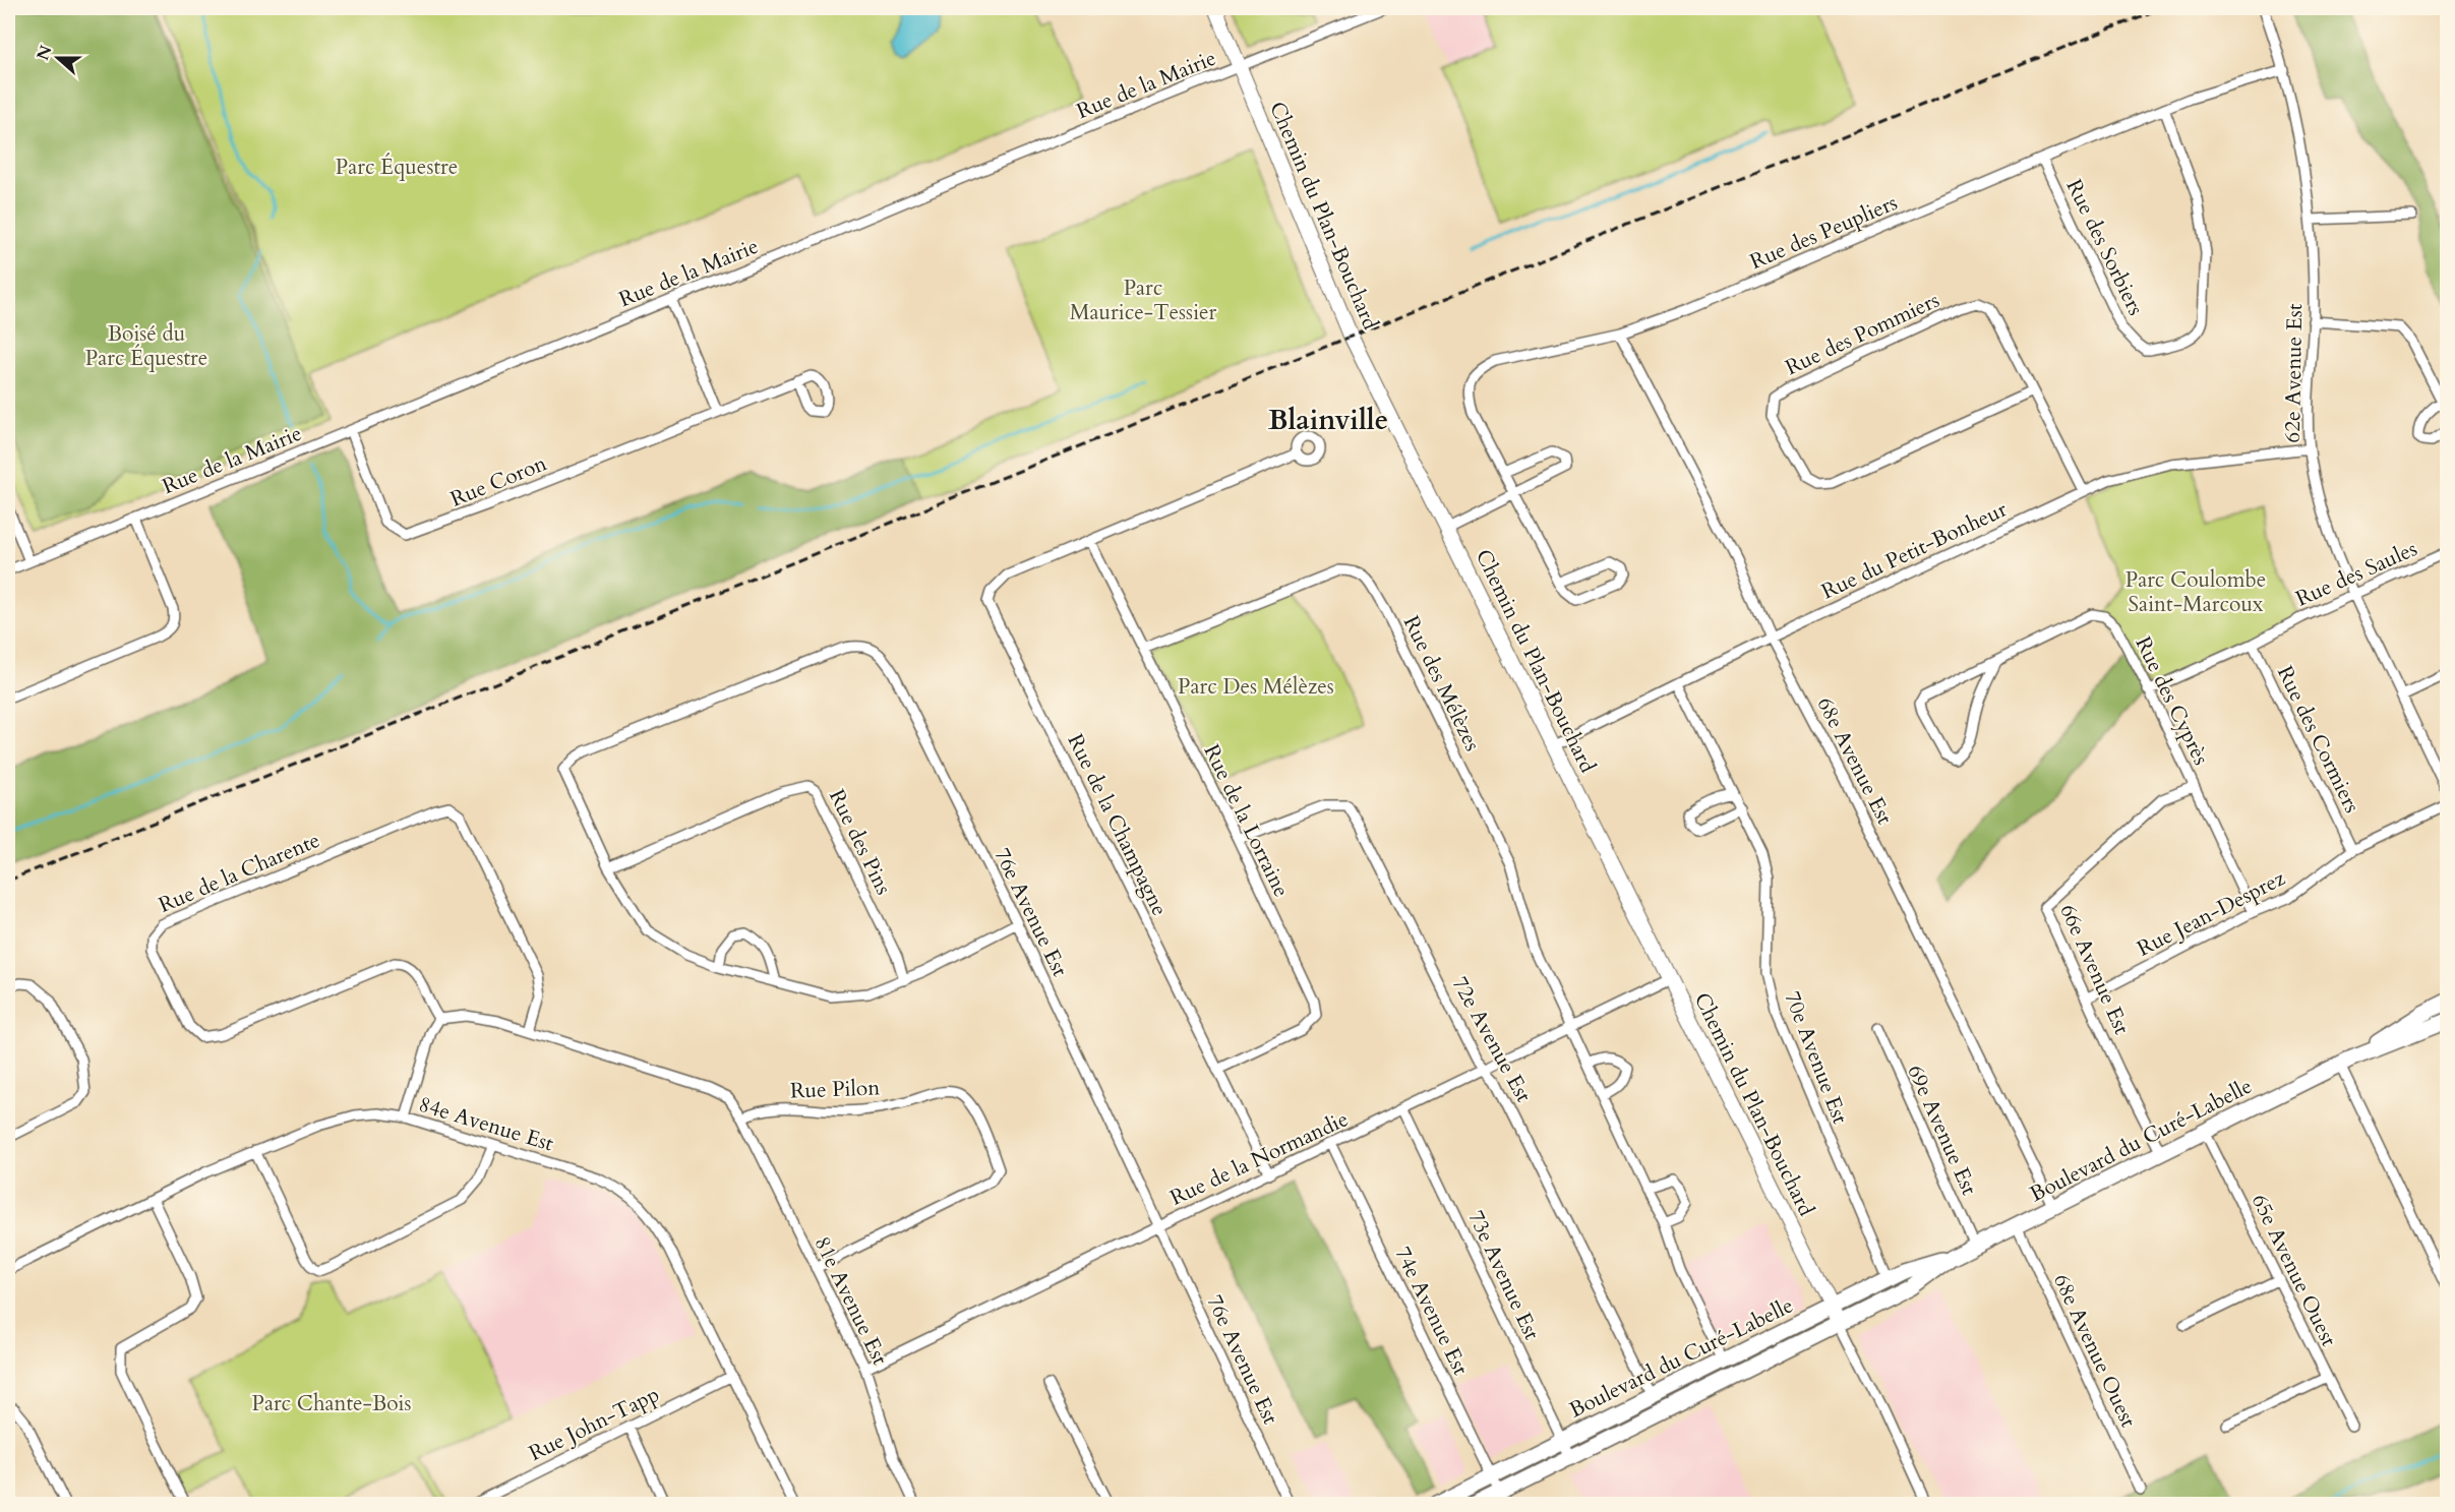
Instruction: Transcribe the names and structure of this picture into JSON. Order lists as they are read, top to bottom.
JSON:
{
  "streets": {
    "main road": ["Boulevard du Curé-Labelle"],
    "street": [
      "Rue de la Mairie",
      "Chemin du Plan-Bouchard",
      "Rue des Peupliers",
      "Rue des Sorbiers",
      "Rue des Pommiers",
      "62e Avenue Est",
      "Rue Coron",
      "Rue du Petit-Bonheur",
      "Rue des Saules",
      "Rue des Mélèzes",
      "Rue des Cyprès",
      "Rue des Cormiers",
      "68e Avenue Est",
      "Rue de la Lorraine",
      "Rue de la Champagne",
      "Rue des Pins",
      "Rue de la Charente",
      "76e Avenue Est",
      "Rue Jean-Desprez",
      "66e Avenue Est",
      "72e Avenue Est",
      "70e Avenue Est",
      "Rue Pilon",
      "84e Avenue Est",
      "69e Avenue Est",
      "Rue de la Normandie",
      "65e Avenue Ouest",
      "73e Avenue Est",
      "81e Avenue Est",
      "74e Avenue Est",
      "68e Avenue Ouest",
      "Rue John-Tapp"
    ]
  },
  "crossings": [
    ["Rue de la Mairie", "Chemin du Plan-Bouchard"],
    ["Rue de la Mairie", "Rue Coron"],
    ["Chemin du Plan-Bouchard", "Rue du Petit-Bonheur"],
    ["Chemin du Plan-Bouchard", "Boulevard du Curé-Labelle"],
    ["Chemin du Plan-Bouchard", "Rue de la Normandie"],
    ["Rue des Peupliers", "Rue des Sorbiers"],
    ["Rue des Peupliers", "62e Avenue Est"],
    ["Rue des Peupliers", "68e Avenue Est"],
    ["Rue des Pommiers", "Rue du Petit-Bonheur"],
    ["62e Avenue Est", "Rue du Petit-Bonheur"],
    ["62e Avenue Est", "Rue des Saules"],
    ["Rue du Petit-Bonheur", "68e Avenue Est"],
    ["Rue du Petit-Bonheur", "70e Avenue Est"],
    ["Rue des Saules", "Rue des Cyprès"],
    ["Rue des Saules", "Rue des Cormiers"],
    ["Rue des Mélèzes", "Rue de la Lorraine"],
    ["Rue des Mélèzes", "Boulevard du Curé-Labelle"],
    ["Rue des Mélèzes", "Rue de la Normandie"],
    ["Rue des Cyprès", "Rue Jean-Desprez"],
    ["Rue des Cyprès", "66e Avenue Est"],
    ["Rue des Cormiers", "Rue Jean-Desprez"],
    ["68e Avenue Est", "Boulevard du Curé-Labelle"],
    ["Rue de la Lorraine", "Rue de la Champagne"],
    ["Rue de la Lorraine", "72e Avenue Est"],
    ["Rue de la Champagne", "Rue de la Normandie"],
    ["Rue des Pins", "76e Avenue Est"],
    ["76e Avenue Est", "Rue de la Normandie"],
    ["Rue Jean-Desprez", "66e Avenue Est"],
    ["66e Avenue Est", "Boulevard du Curé-Labelle"],
    ["72e Avenue Est", "Boulevard du Curé-Labelle"],
    ["72e Avenue Est", "Rue de la Normandie"],
    ["70e Avenue Est", "Boulevard du Curé-Labelle"],
    ["Rue Pilon", "81e Avenue Est"],
    ["84e Avenue Est", "Rue John-Tapp"],
    ["69e Avenue Est", "Boulevard du Curé-Labelle"],
    ["Boulevard du Curé-Labelle", "65e Avenue Ouest"],
    ["Boulevard du Curé-Labelle", "73e Avenue Est"],
    ["Boulevard du Curé-Labelle", "74e Avenue Est"],
    ["Boulevard du Curé-Labelle", "68e Avenue Ouest"],
    ["Rue de la Normandie", "73e Avenue Est"],
    ["Rue de la Normandie", "81e Avenue Est"],
    ["Rue de la Normandie", "74e Avenue Est"]
  ],
  "districts": ["Blainville"],
  "parks": [
    "Parc Équestre",
    "Parc Maurice-Tessier",
    "Boisé du Parc Équestre",
    "Parc Coulombe Saint-Marcoux",
    "Parc Des Mélèzes",
    "Parc Chante-Bois"
  ],
  "north": "left"
}
